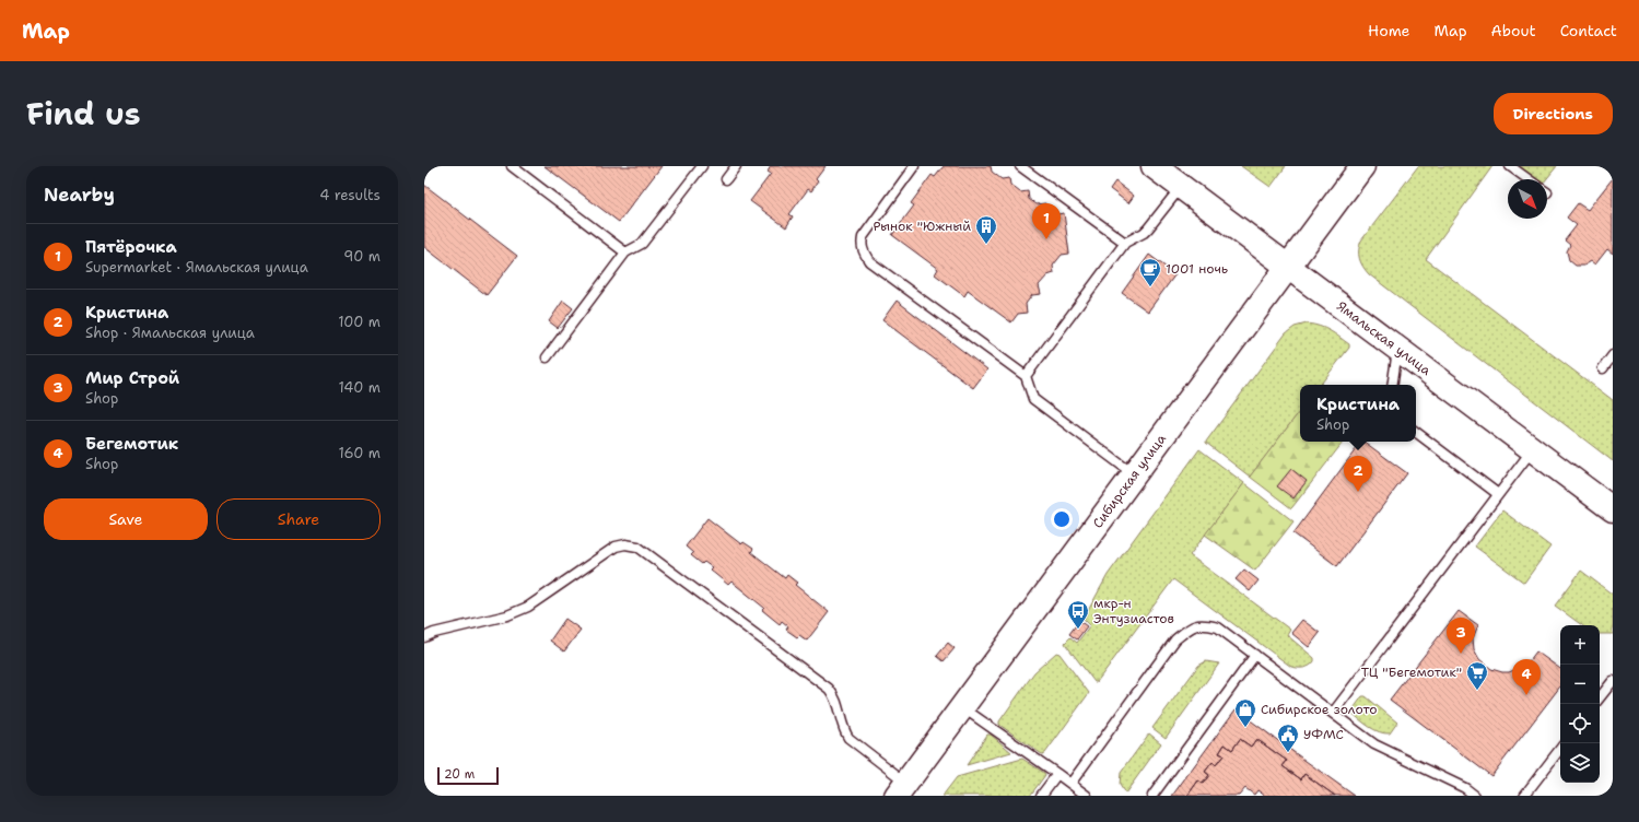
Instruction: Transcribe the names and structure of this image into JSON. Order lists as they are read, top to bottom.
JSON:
{
  "streets": {
    "main road": ["Ямальская улица", "Сибирская улица"]
  },
  "crossings": [
    ["Ямальская улица", "Сибирская улица"]
  ],
  "places": {
    "building": ["Рынок \"Южный"],
    "cafe": ["1001 ночь"],
    "bus stop": ["мкр-н Энтузиастов"],
    "supermarket": ["ТЦ \"Бегемотик\""],
    "shop": ["Сибирское золото"],
    "public building": ["УФМС"]
  },
  "scale_bar": "20 m",
  "north": "bottom right",
  "page": {
    "header": "Map",
    "nav": [
      "Home",
      "Map",
      "About",
      "Contact"
    ],
    "title": "Find us",
    "buttons": [
      "Directions",
      ["Save", "Share"]
    ],
    "heading": ["Nearby", "4 results"],
    "pins": [
      "1",
      "2",
      "3",
      "4"
    ],
    "list": [
      {
        "mark": "1",
        "name": "Пятёрочка",
        "note": "Supermarket · Ямальская улица",
        "value": "90 m"
      },
      {
        "mark": "2",
        "name": "Кристина",
        "note": "Shop · Ямальская улица",
        "value": "100 m"
      },
      {
        "mark": "3",
        "name": "Мир Строй",
        "note": "Shop",
        "value": "140 m"
      },
      {
        "mark": "4",
        "name": "Бегемотик",
        "note": "Shop",
        "value": "160 m"
      }
    ],
    "popup": ["Кристина", "Shop"],
    "map_buttons": ["+", "−"],
    "scale": "20 m"
  }
}
